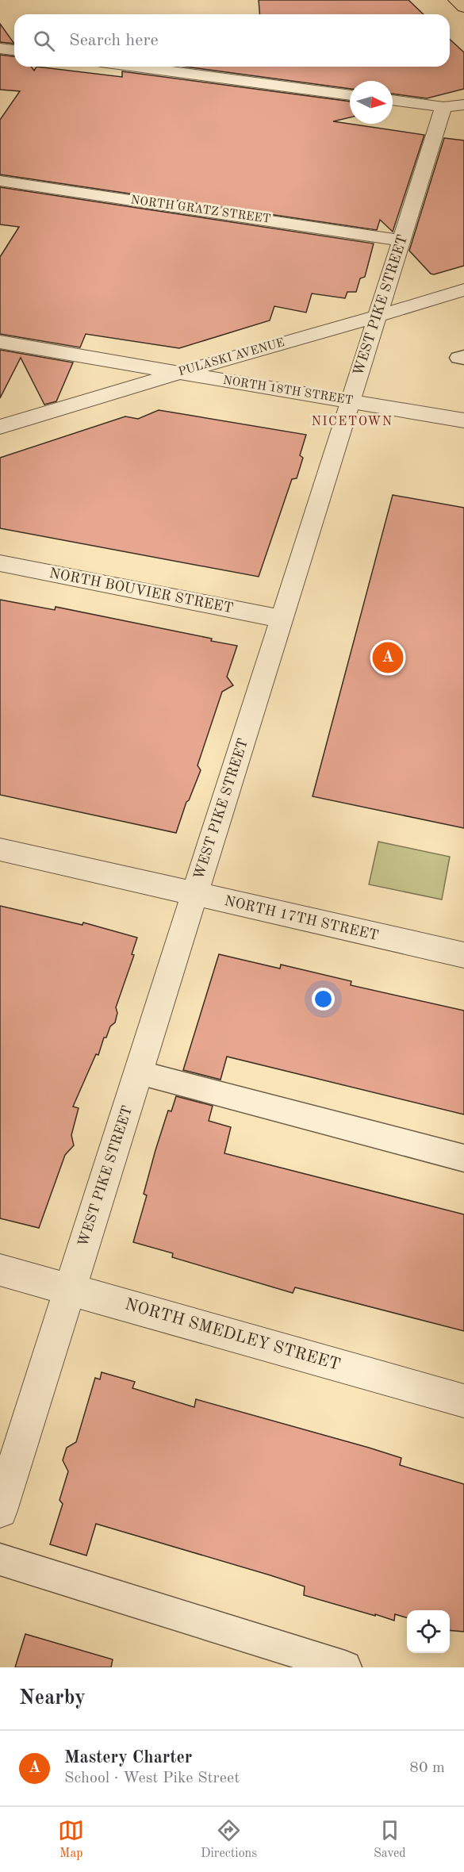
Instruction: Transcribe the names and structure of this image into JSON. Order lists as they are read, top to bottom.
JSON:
{
  "streets": {
    "street": [
      "NORTH GRATZ STREET",
      "WEST PIKE STREET",
      "PULASKI AVENUE",
      "NORTH 18TH STREET",
      "NORTH BOUVIER STREET",
      "NORTH 17TH STREET",
      "NORTH SMEDLEY STREET"
    ]
  },
  "crossings": [
    ["NORTH GRATZ STREET", "WEST PIKE STREET"],
    ["WEST PIKE STREET", "PULASKI AVENUE"],
    ["WEST PIKE STREET", "NORTH 18TH STREET"],
    ["WEST PIKE STREET", "NORTH BOUVIER STREET"],
    ["WEST PIKE STREET", "NORTH 17TH STREET"],
    ["WEST PIKE STREET", "NORTH SMEDLEY STREET"],
    ["PULASKI AVENUE", "NORTH 18TH STREET"]
  ],
  "districts": ["NICETOWN"],
  "north": "right",
  "page": {
    "search": "Search here",
    "pins": "A",
    "heading": "Nearby",
    "list": [
      {
        "mark": "A",
        "name": "Mastery Charter",
        "note": "School · West Pike Street",
        "value": "80 m"
      }
    ],
    "nav": ["Map", "Directions", "Saved"]
  }
}
